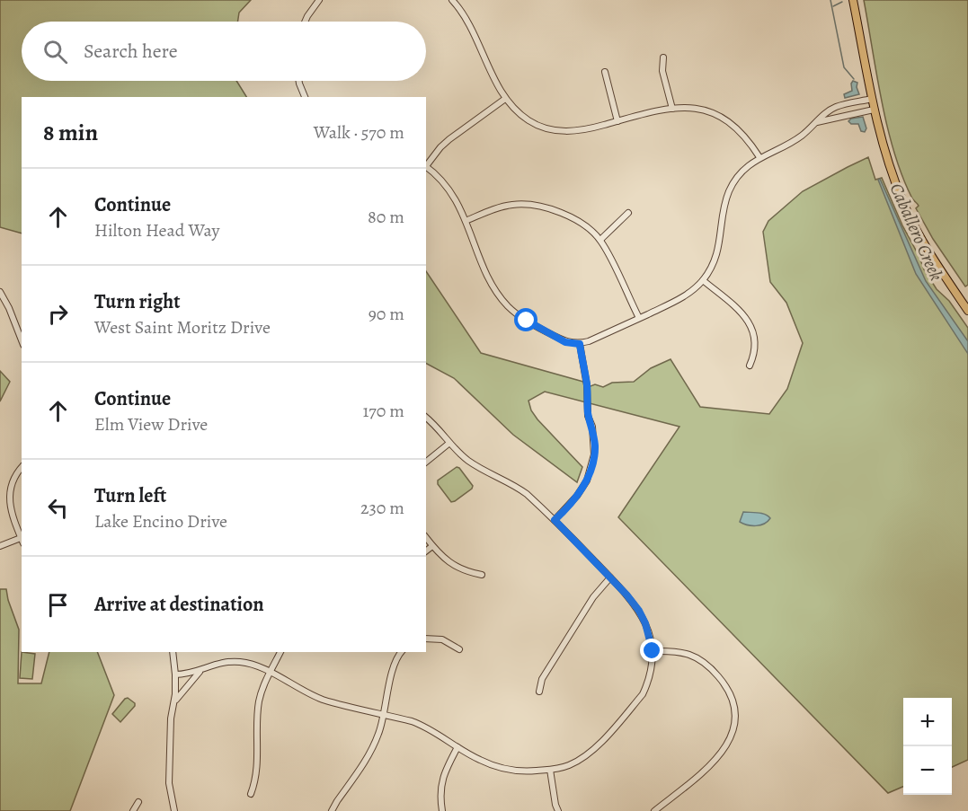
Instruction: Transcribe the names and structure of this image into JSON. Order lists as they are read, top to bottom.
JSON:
{
  "water": ["Caballero Creek"],
  "page": {
    "search": "Search here",
    "heading": ["8 min", "Walk · 570 m"],
    "list": [
      ["Continue", "Hilton Head Way", "80 m"],
      ["Turn right", "West Saint Moritz Drive", "90 m"],
      ["Continue", "Elm View Drive", "170 m"],
      ["Turn left", "Lake Encino Drive", "230 m"],
      "Arrive at destination"
    ],
    "map_buttons": ["+", "−"]
  }
}
